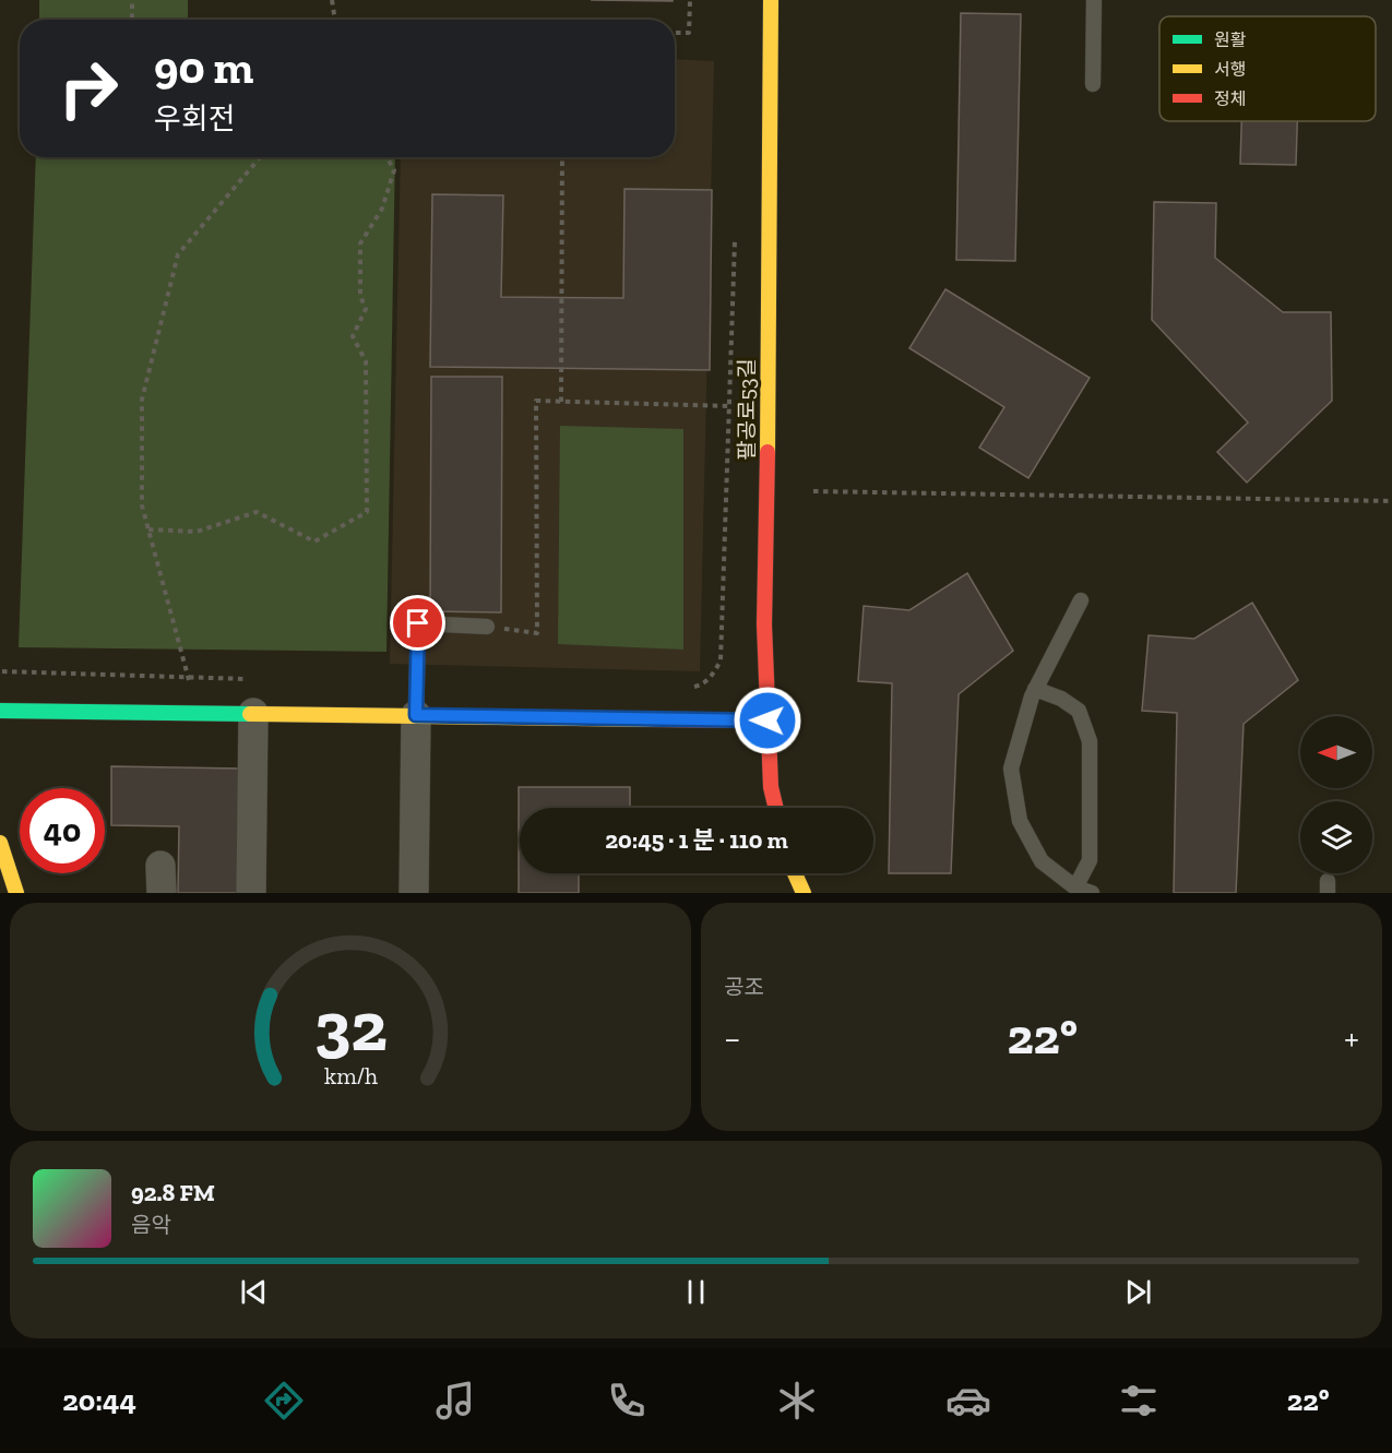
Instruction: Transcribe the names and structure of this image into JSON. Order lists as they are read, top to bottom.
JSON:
{
  "streets": {
    "main road": ["팔공로53길"]
  },
  "legend": ["원활", "서행", "정체"],
  "north": "left",
  "page": {
    "turn": ["90 m", "우회전"],
    "limit": "40",
    "trip": "20:45 · 1 분 · 110 m",
    "tile": "공조",
    "heat": ["−", "22°", "+"],
    "song": ["92.8 FM", "음악"],
    "tabs": ["20:44", "22°"],
    "gauge": ["32", "km/h"]
  }
}
